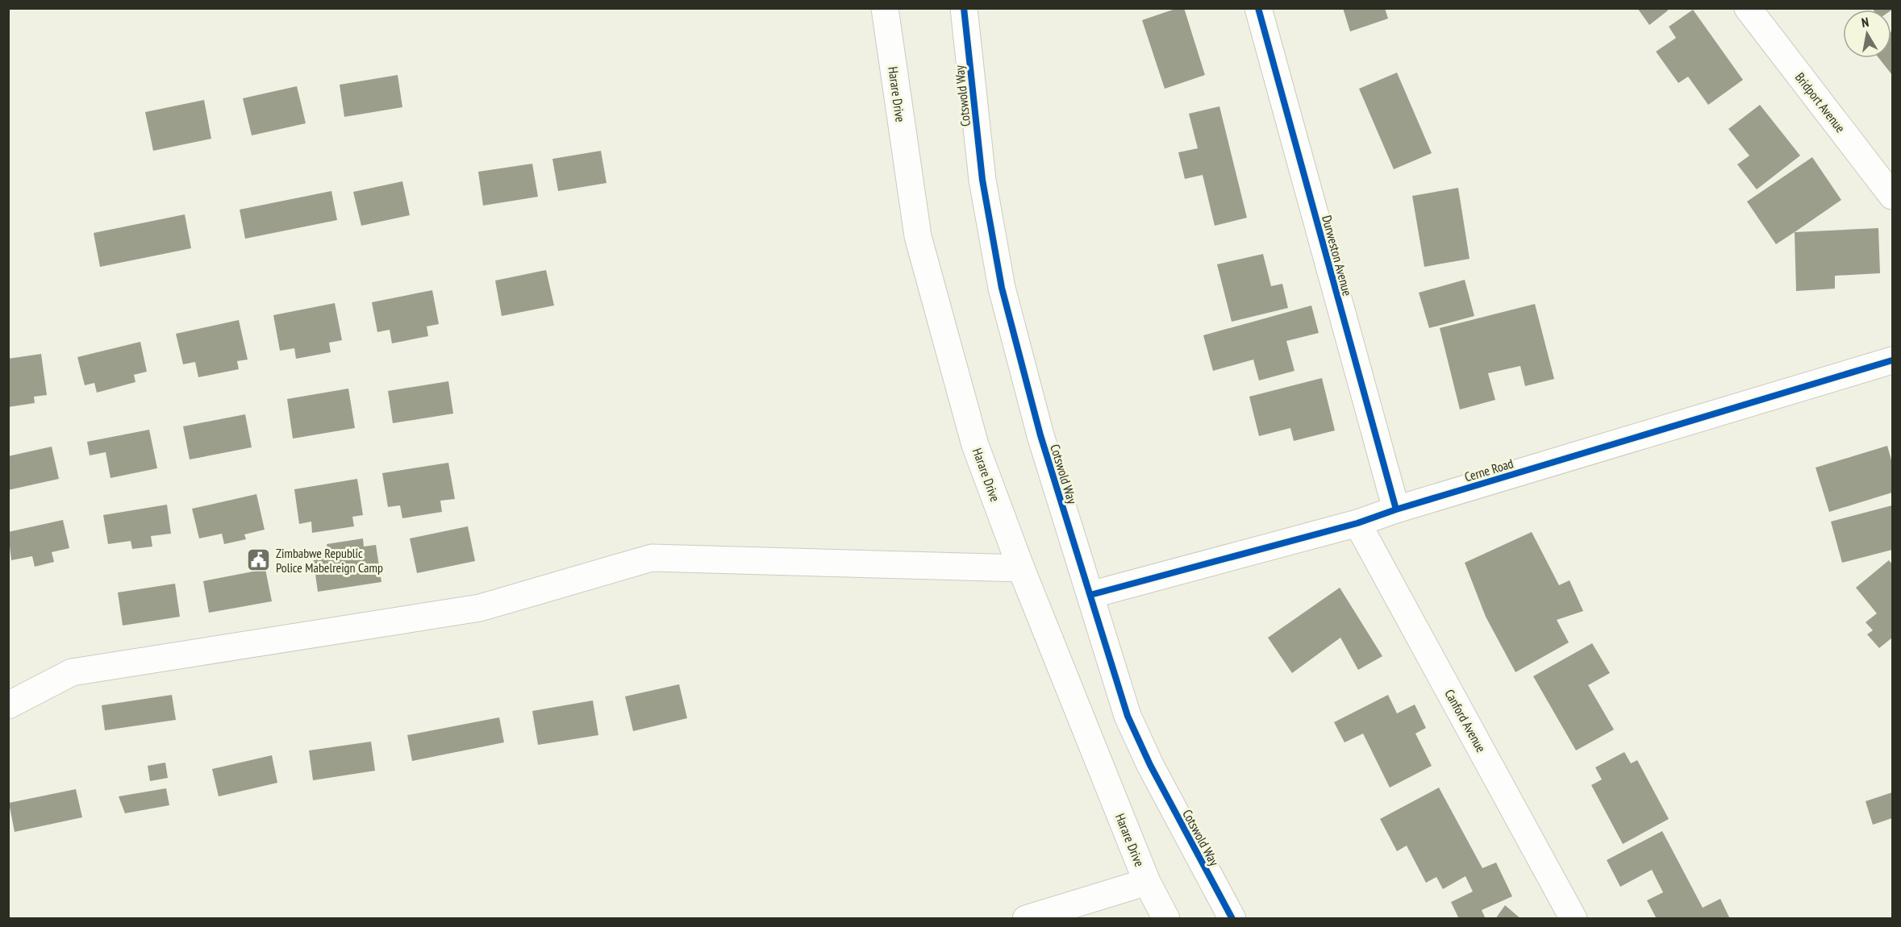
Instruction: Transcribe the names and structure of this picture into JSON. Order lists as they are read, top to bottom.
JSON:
{
  "streets": {
    "street": [
      "Harare Drive",
      "Cotswold Way",
      "Bridport Avenue",
      "Durweston Avenue",
      "Cerne Road",
      "Canford Avenue"
    ]
  },
  "crossings": [
    ["Cotswold Way", "Cerne Road"],
    ["Durweston Avenue", "Cerne Road"],
    ["Cerne Road", "Canford Avenue"]
  ],
  "places": {
    "public building": ["Zimbabwe Republic Police Mabelreign Camp"]
  },
  "north": "top"
}
